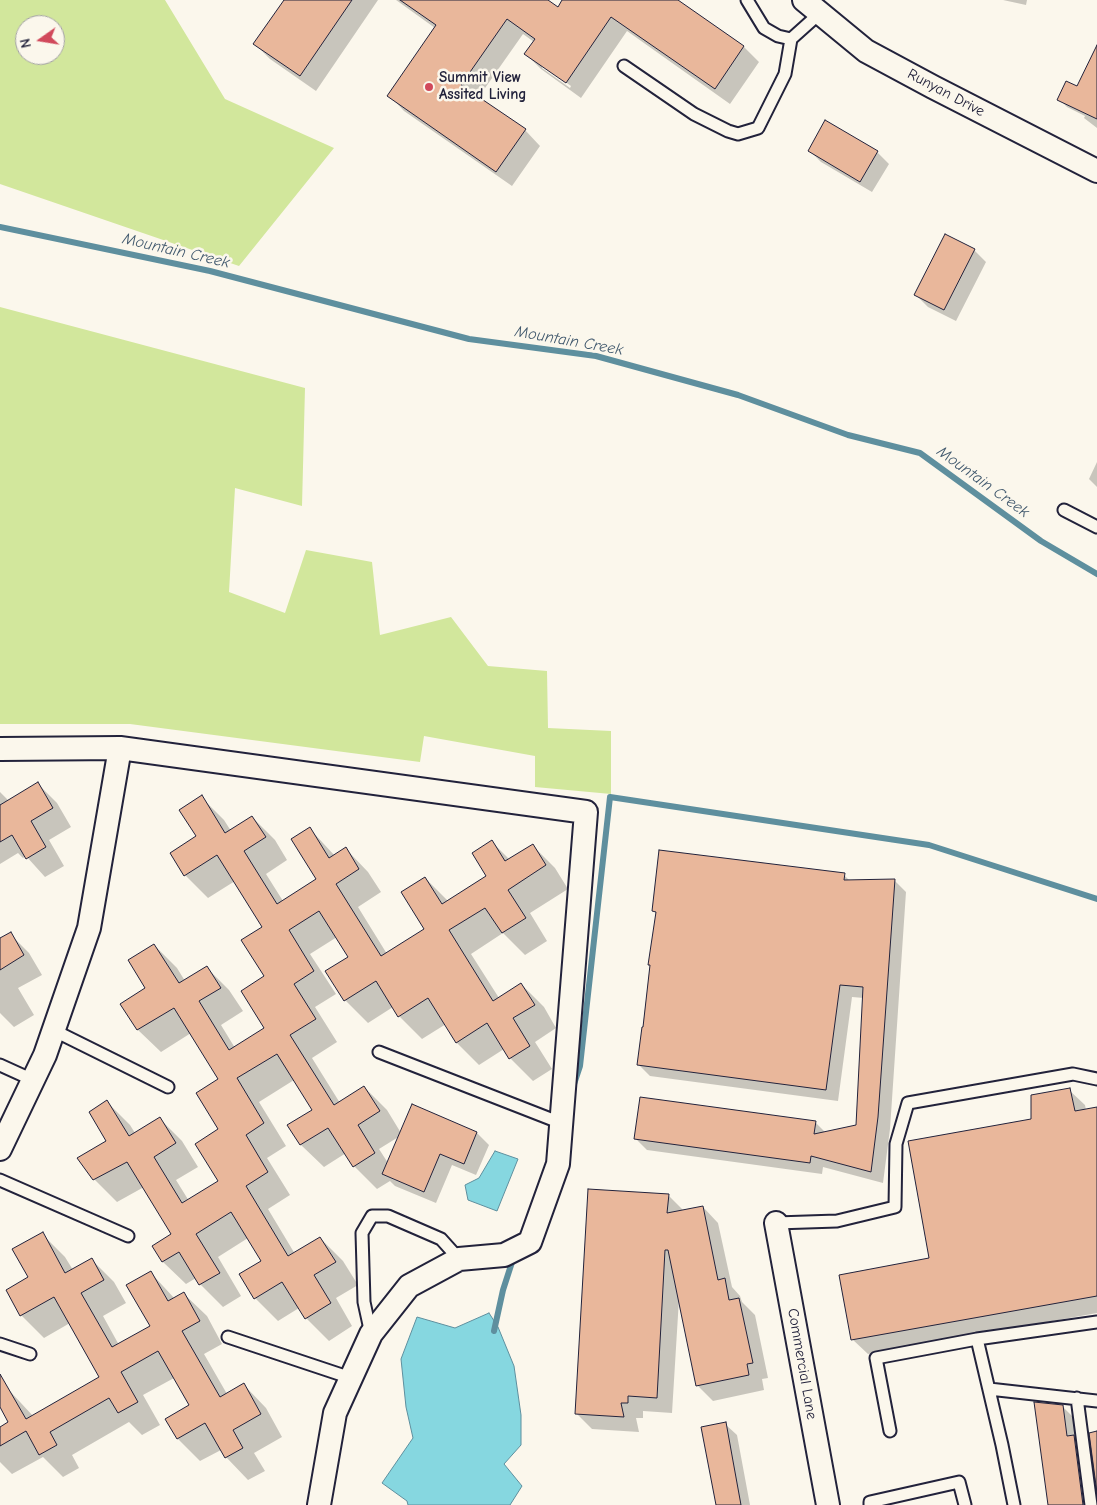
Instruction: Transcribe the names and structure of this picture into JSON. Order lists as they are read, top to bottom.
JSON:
{
  "streets": {
    "street": ["Runyan Drive", "Commercial Lane"]
  },
  "water": ["Mountain Creek"],
  "places": ["Summit View Assited Living"],
  "north": "left"
}
